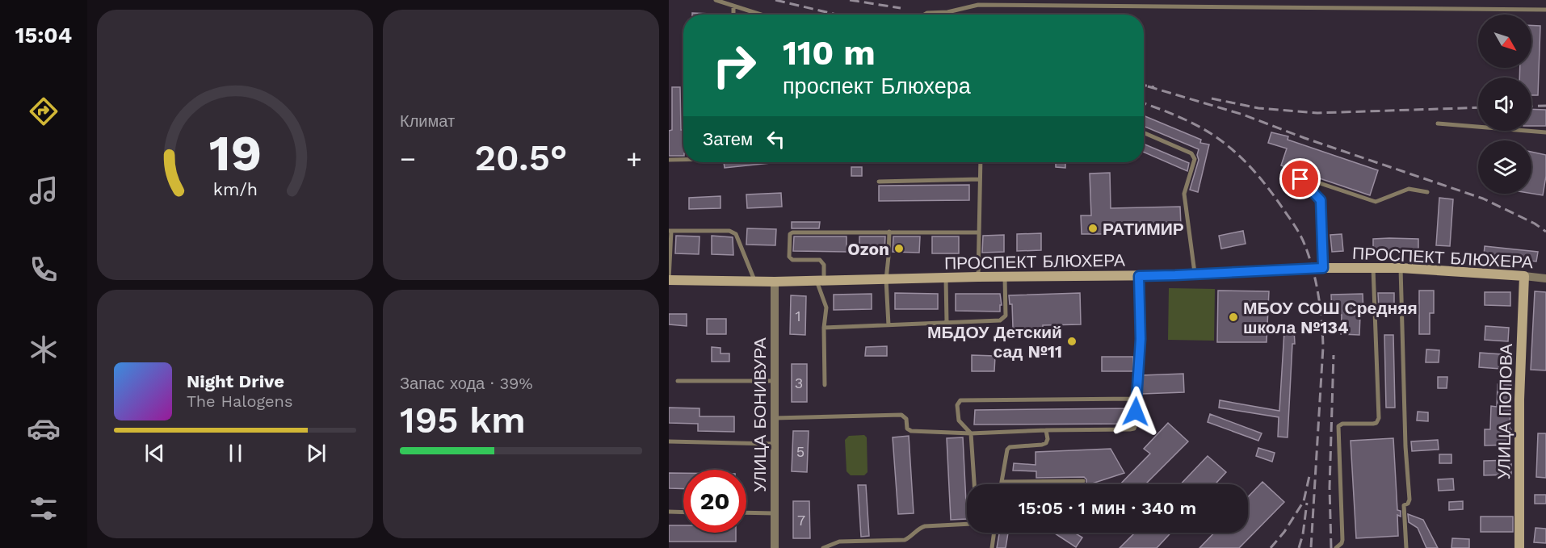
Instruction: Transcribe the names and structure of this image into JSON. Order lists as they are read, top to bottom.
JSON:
{
  "streets": {
    "street": ["ПРОСПЕКТ БЛЮХЕРА", "УЛИЦА ПОПОВА", "УЛИЦА БОНИВУРА"]
  },
  "crossings": [
    ["ПРОСПЕКТ БЛЮХЕРА", "УЛИЦА ПОПОВА"],
    ["ПРОСПЕКТ БЛЮХЕРА", "УЛИЦА БОНИВУРА"]
  ],
  "places": [
    "РАТИМИР",
    "Ozon",
    "МБОУ СОШ Средняя школа №134",
    "МБДОУ Детский сад №11"
  ],
  "house_numbers": [
    "1",
    "3",
    "5",
    "7"
  ],
  "north": "bottom right",
  "page": {
    "tabs": "15:04",
    "tile": [
      "Климат",
      ["Запас хода · 39%", "195 km"]
    ],
    "turn": ["110 m", "проспект Блюхера"],
    "then": "Затем",
    "heat": ["−", "20.5°", "+"],
    "song": ["Night Drive", "The Halogens"],
    "limit": "20",
    "trip": "15:05 · 1 мин · 340 m",
    "gauge": ["19", "km/h"]
  }
}
